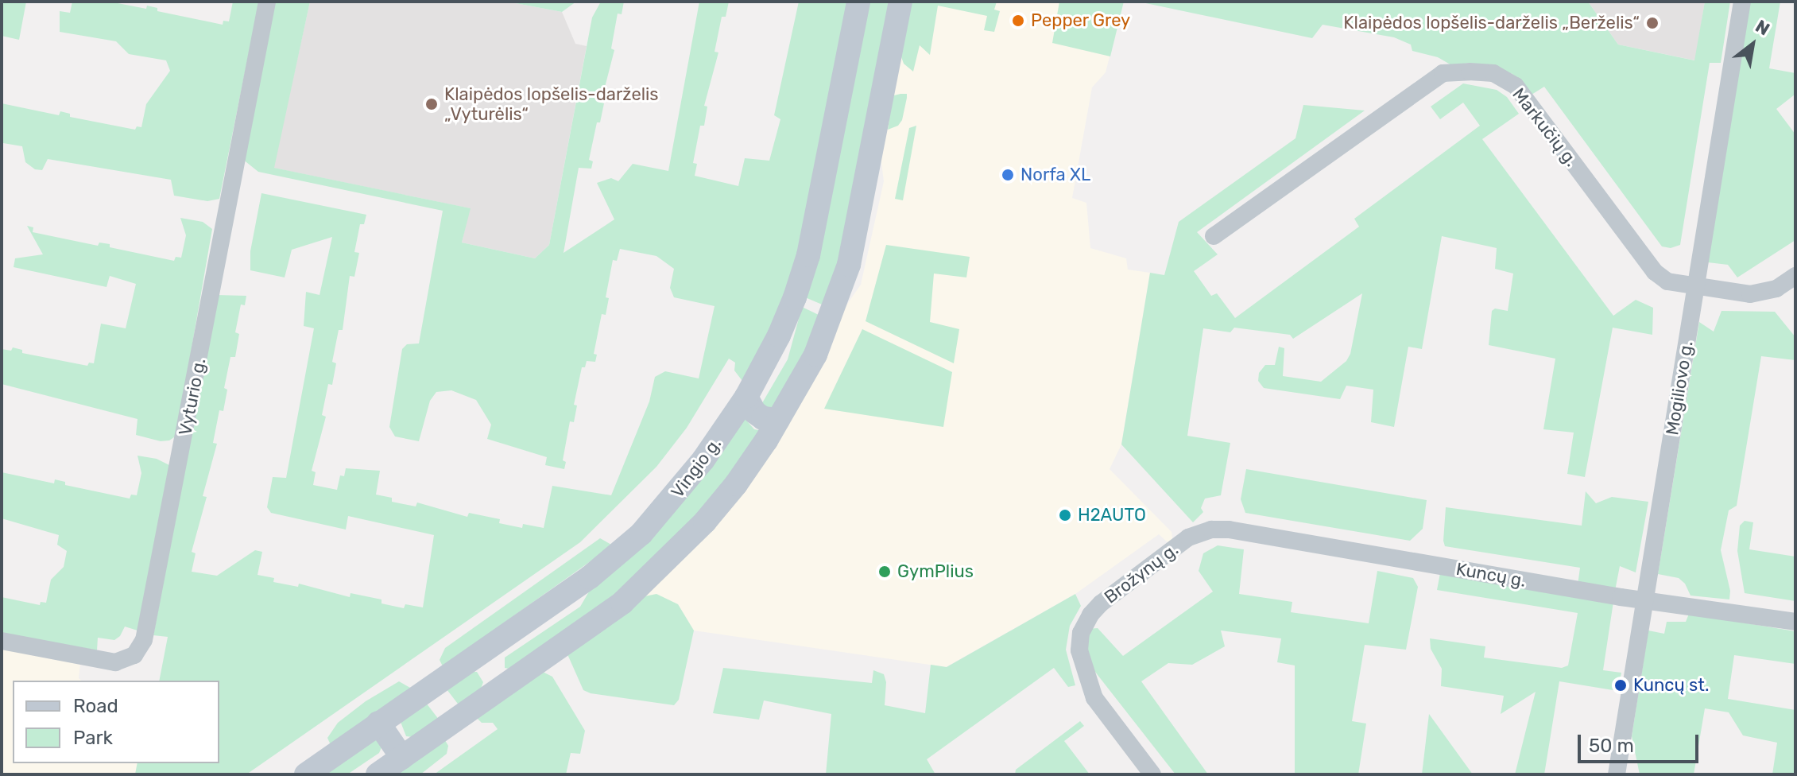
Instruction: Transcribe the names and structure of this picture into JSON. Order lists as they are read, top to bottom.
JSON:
{
  "streets": {
    "main road": ["Vingio g."],
    "street": [
      "Markučių g.",
      "Mogiliovo g.",
      "Vyturio g.",
      "Brožynų g.",
      "Kuncų g."
    ]
  },
  "crossings": [
    ["Markučių g.", "Mogiliovo g."],
    ["Mogiliovo g.", "Kuncų g."],
    ["Brožynų g.", "Kuncų g."]
  ],
  "places": [
    "Pepper Grey",
    "Klaipėdos lopšelis-darželis „Berželis“",
    "Klaipėdos lopšelis-darželis „Vyturėlis“",
    "Norfa XL",
    "H2AUTO",
    "GymPlius",
    "Kuncų st."
  ],
  "legend": ["Road", "Park"],
  "scale_bar": "50 m",
  "north": "top right"
}
